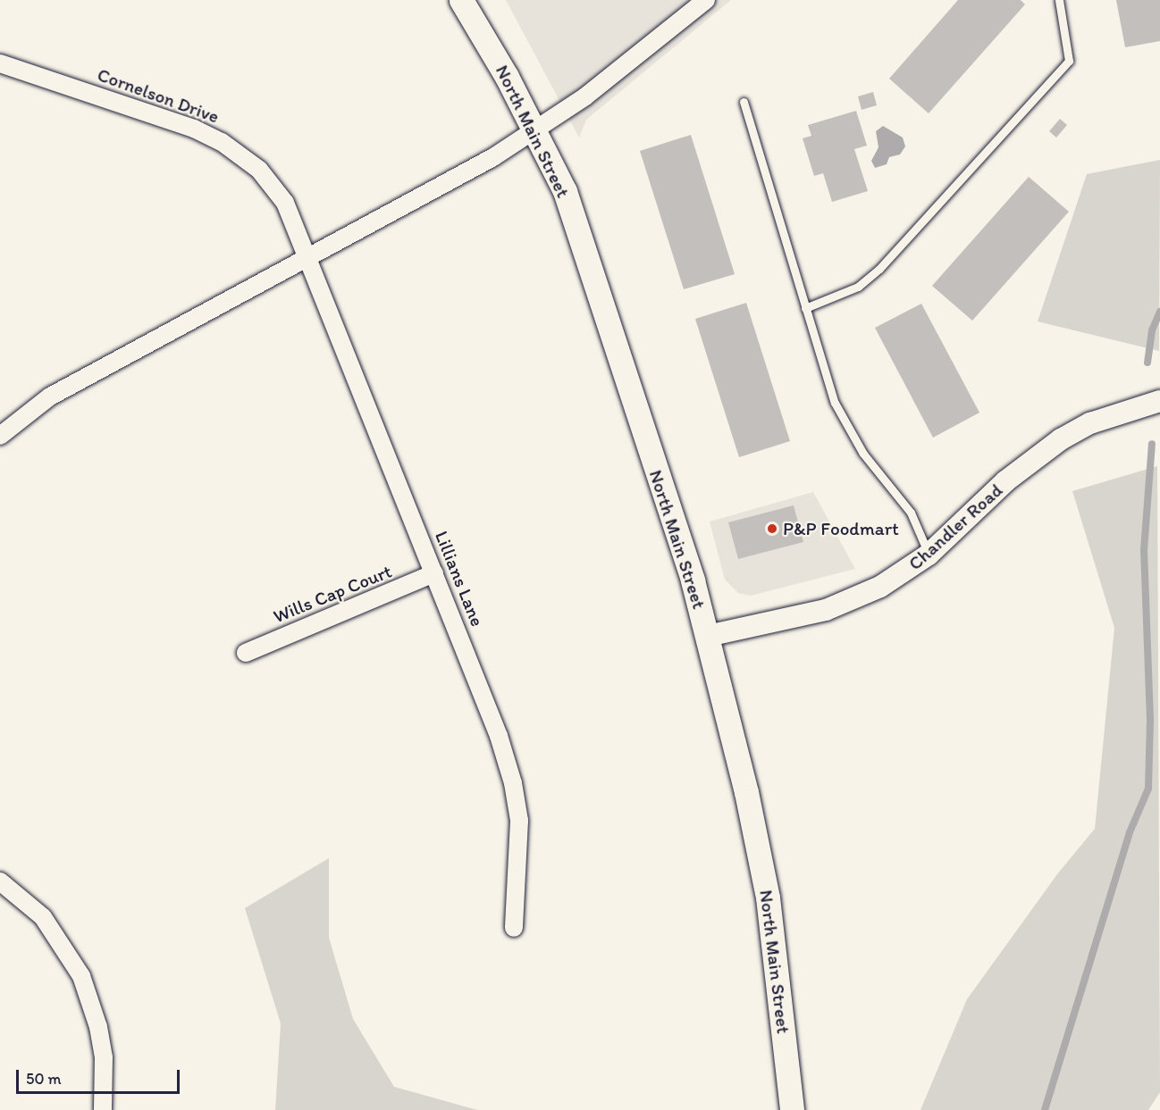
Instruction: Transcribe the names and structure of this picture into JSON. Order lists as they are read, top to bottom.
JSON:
{
  "streets": {
    "main road": ["North Main Street"],
    "street": [
      "Cornelson Drive",
      "Chandler Road",
      "Lillians Lane",
      "Wills Cap Court"
    ]
  },
  "crossings": [
    ["Cornelson Drive", "Lillians Lane"],
    ["North Main Street", "Chandler Road"],
    ["Lillians Lane", "Wills Cap Court"]
  ],
  "places": ["P&P Foodmart"],
  "scale_bar": "50 m"
}
